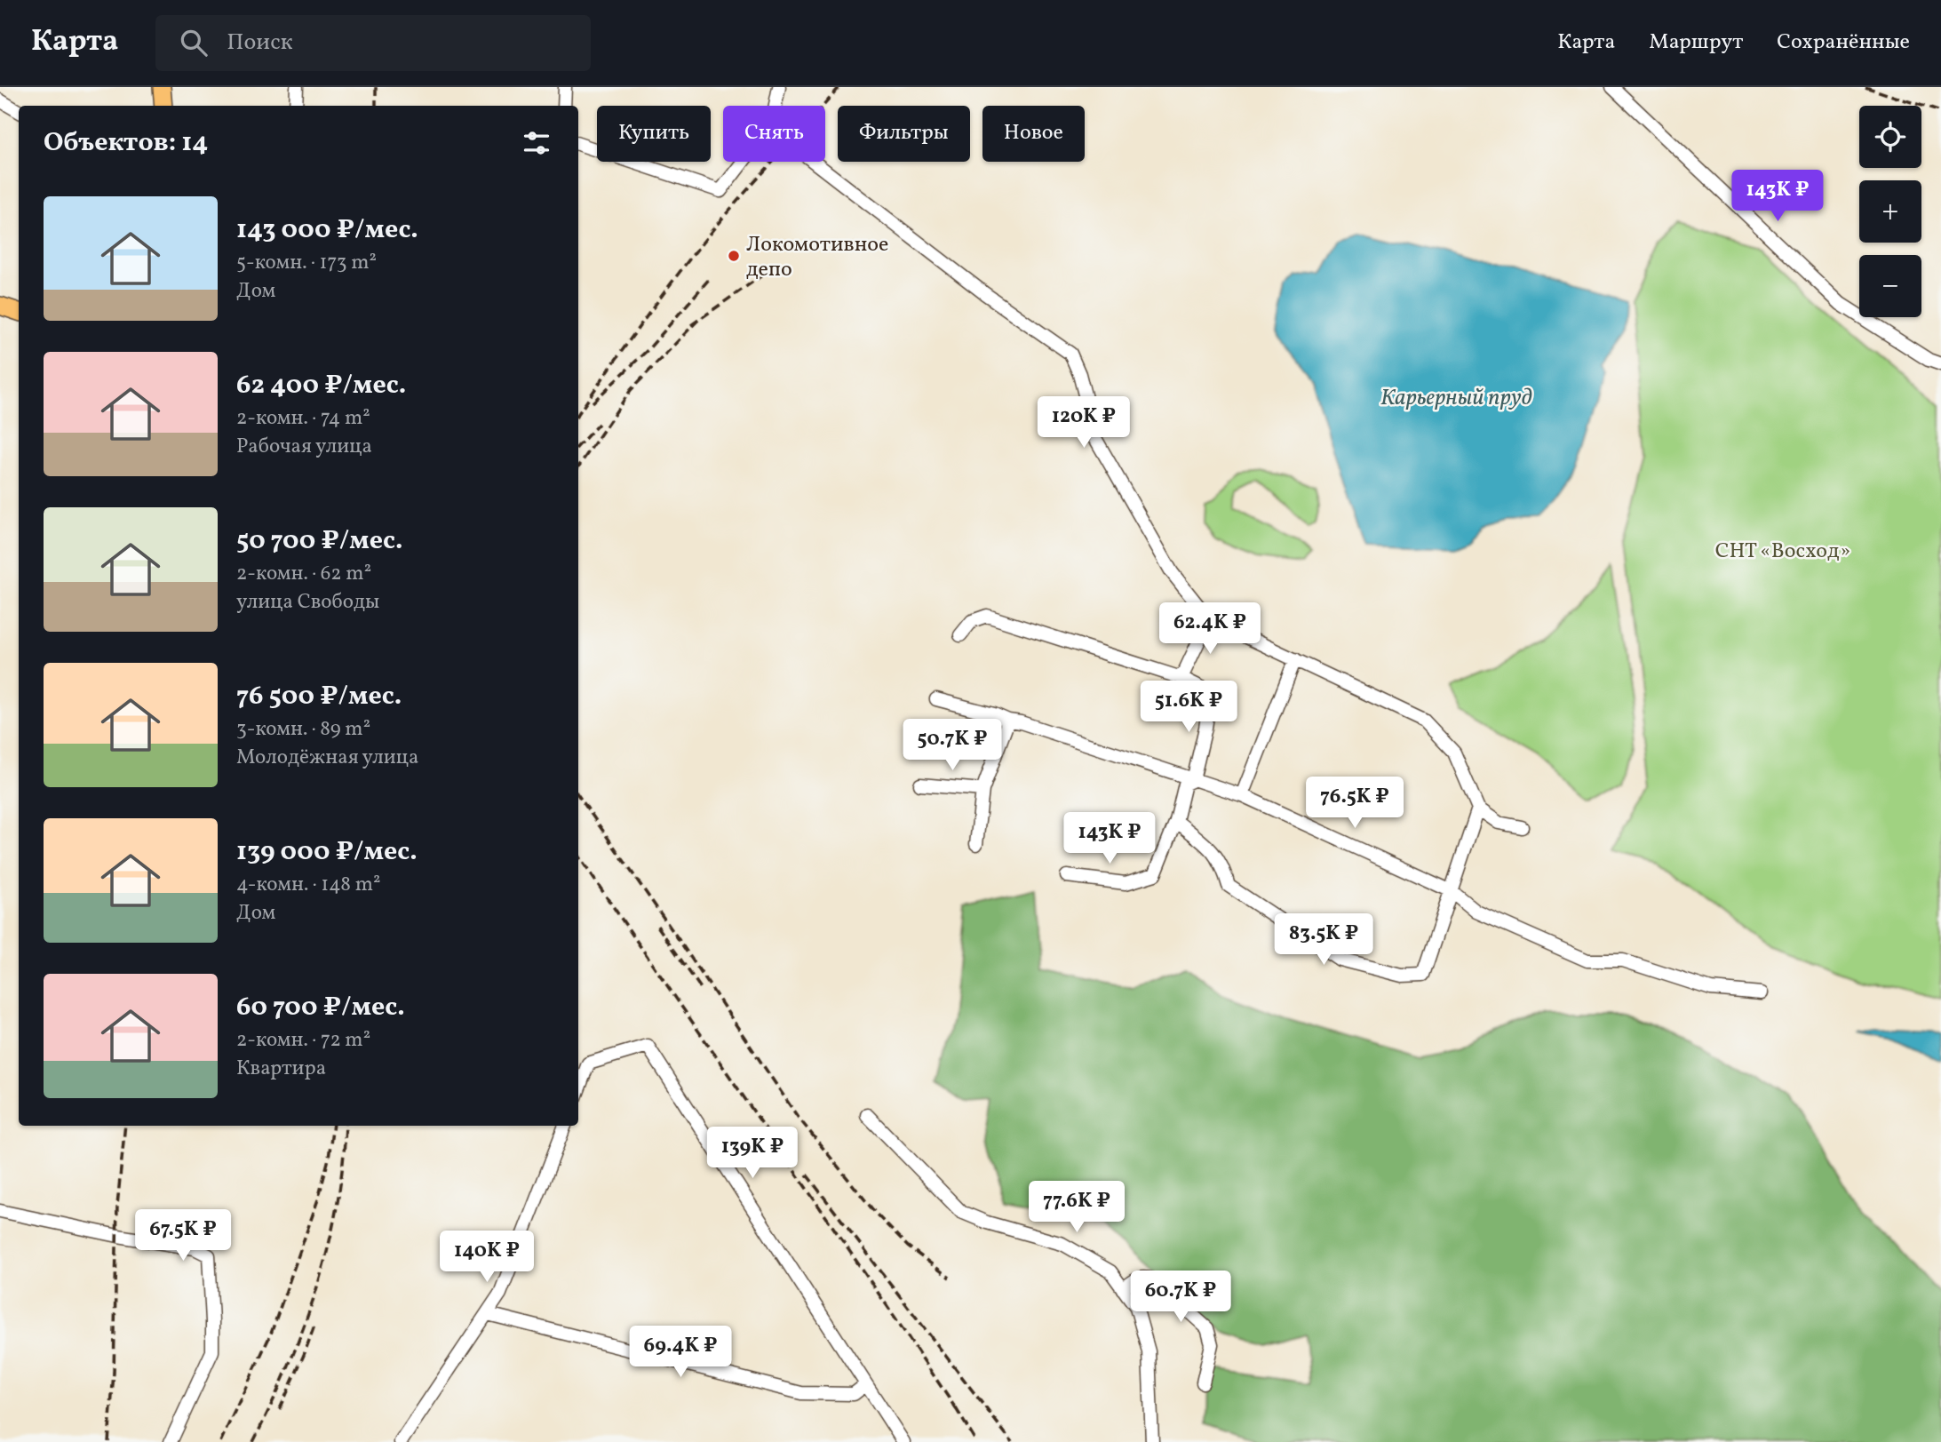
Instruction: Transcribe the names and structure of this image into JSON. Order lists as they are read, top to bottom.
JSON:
{
  "water": ["Карьерный пруд"],
  "parks": ["СНТ «Восход»"],
  "places": ["Локомотивное депо"],
  "page": {
    "header": "Карта",
    "search": "Поиск",
    "nav": ["Карта", "Маршрут", "Сохранённые"],
    "map_buttons": ["+", "−"],
    "chip": [
      "Купить",
      "Снять",
      "Фильтры",
      "Новое"
    ],
    "heading": "Объектов: 14",
    "price": [
      "143K ₽",
      "120K ₽",
      "62.4K ₽",
      "51.6K ₽",
      "50.7K ₽",
      "76.5K ₽",
      "143K ₽",
      "83.5K ₽",
      "139K ₽",
      "77.6K ₽",
      "67.5K ₽",
      "140K ₽",
      "60.7K ₽",
      "69.4K ₽"
    ],
    "list": [
      {
        "name": "143 000 ₽/мес.",
        "note": "5-комн. · 173 m² · Дом"
      },
      {
        "name": "62 400 ₽/мес.",
        "note": "2-комн. · 74 m² · Рабочая улица"
      },
      {
        "name": "50 700 ₽/мес.",
        "note": "2-комн. · 62 m² · улица Свободы"
      },
      {
        "name": "76 500 ₽/мес.",
        "note": "3-комн. · 89 m² · Молодёжная улица"
      },
      {
        "name": "139 000 ₽/мес.",
        "note": "4-комн. · 148 m² · Дом"
      },
      {
        "name": "60 700 ₽/мес.",
        "note": "2-комн. · 72 m² · Квартира"
      }
    ]
  }
}
